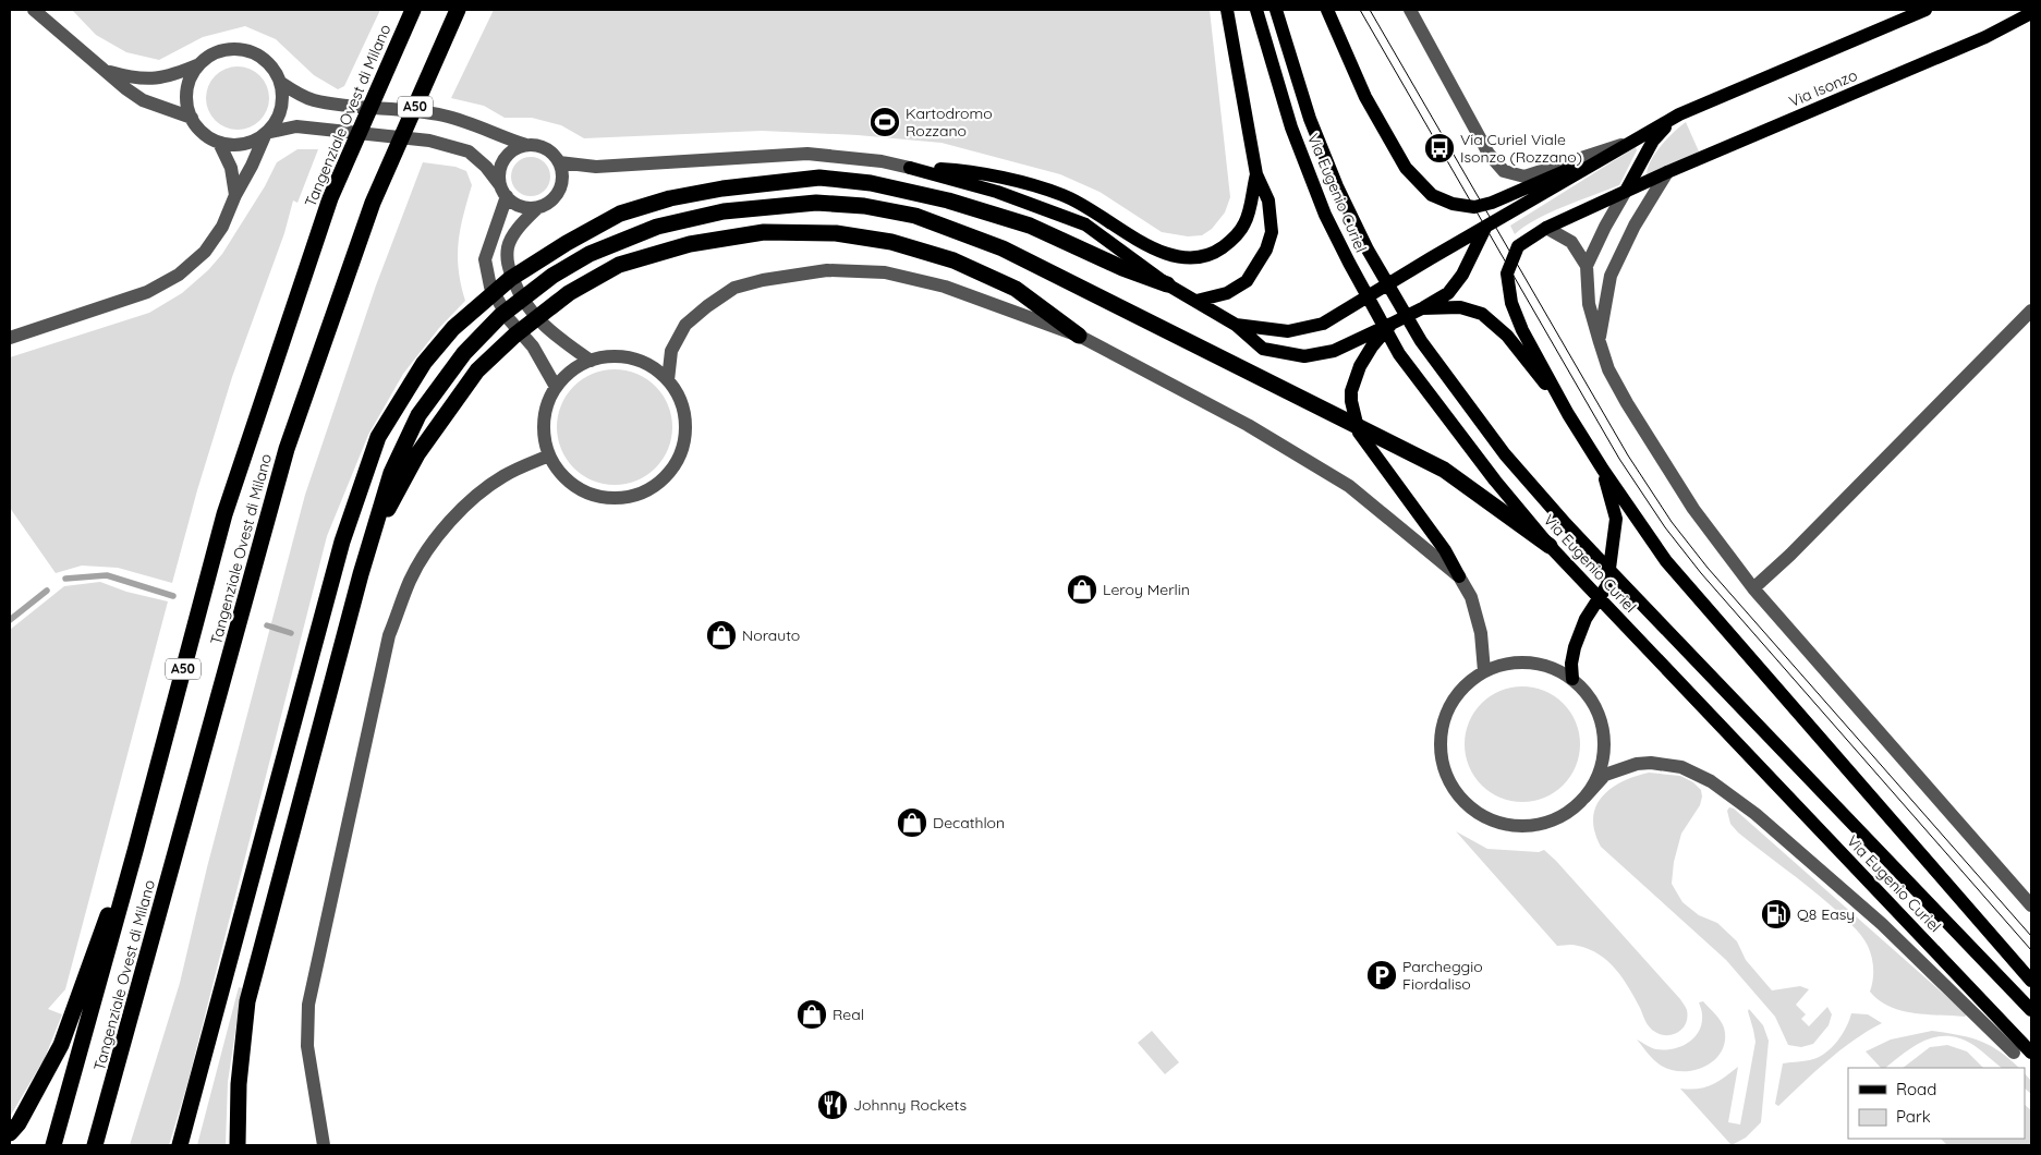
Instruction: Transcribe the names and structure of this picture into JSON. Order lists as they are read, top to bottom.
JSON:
{
  "streets": {
    "highway": ["A50", "Tangenziale Ovest di Milano"],
    "main road": ["Via Isonzo", "Via Eugenio Curiel"]
  },
  "places": {
    "sports": ["Kartodromo Rozzano"],
    "bus stop": ["Via Curiel Viale Isonzo (Rozzano)"],
    "shop": [
      "Leroy Merlin",
      "Norauto",
      "Decathlon",
      "Real"
    ],
    "fuel station": ["Q8 Easy"],
    "parking": ["Parcheggio Fiordaliso"],
    "restaurant": ["Johnny Rockets"]
  },
  "legend": ["Road", "Park"]
}
